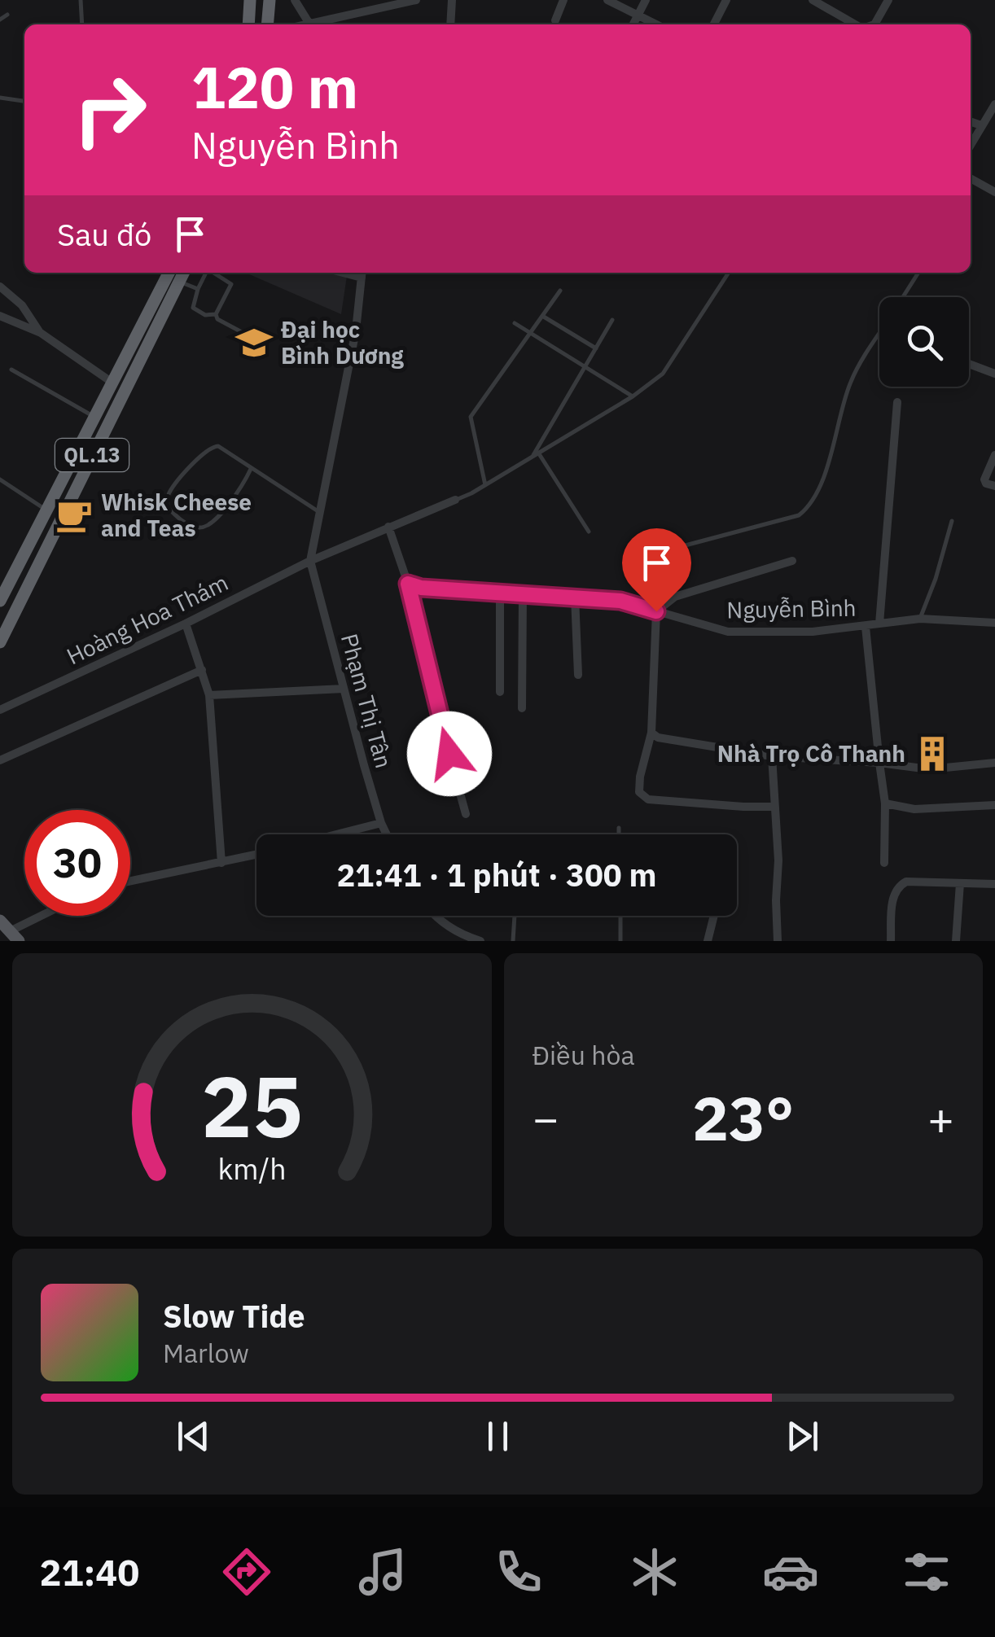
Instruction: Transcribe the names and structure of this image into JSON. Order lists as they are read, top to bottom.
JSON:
{
  "streets": {
    "highway": ["QL.13"],
    "street": ["Nguyễn Bình", "Hoàng Hoa Thám", "Phạm Thị Tân"]
  },
  "crossings": [
    ["Hoàng Hoa Thám", "Phạm Thị Tân"]
  ],
  "places": {
    "school or university": ["Đại học Bình Dương"],
    "cafe": ["Whisk Cheese and Teas"],
    "building": ["Nhà Trọ Cô Thanh"]
  },
  "page": {
    "turn": ["120 m", "Nguyễn Bình"],
    "then": "Sau đó",
    "limit": "30",
    "trip": "21:41 · 1 phút · 300 m",
    "tile": "Điều hòa",
    "heat": ["−", "23°", "+"],
    "song": ["Slow Tide", "Marlow"],
    "tabs": "21:40",
    "gauge": ["25", "km/h"]
  }
}
